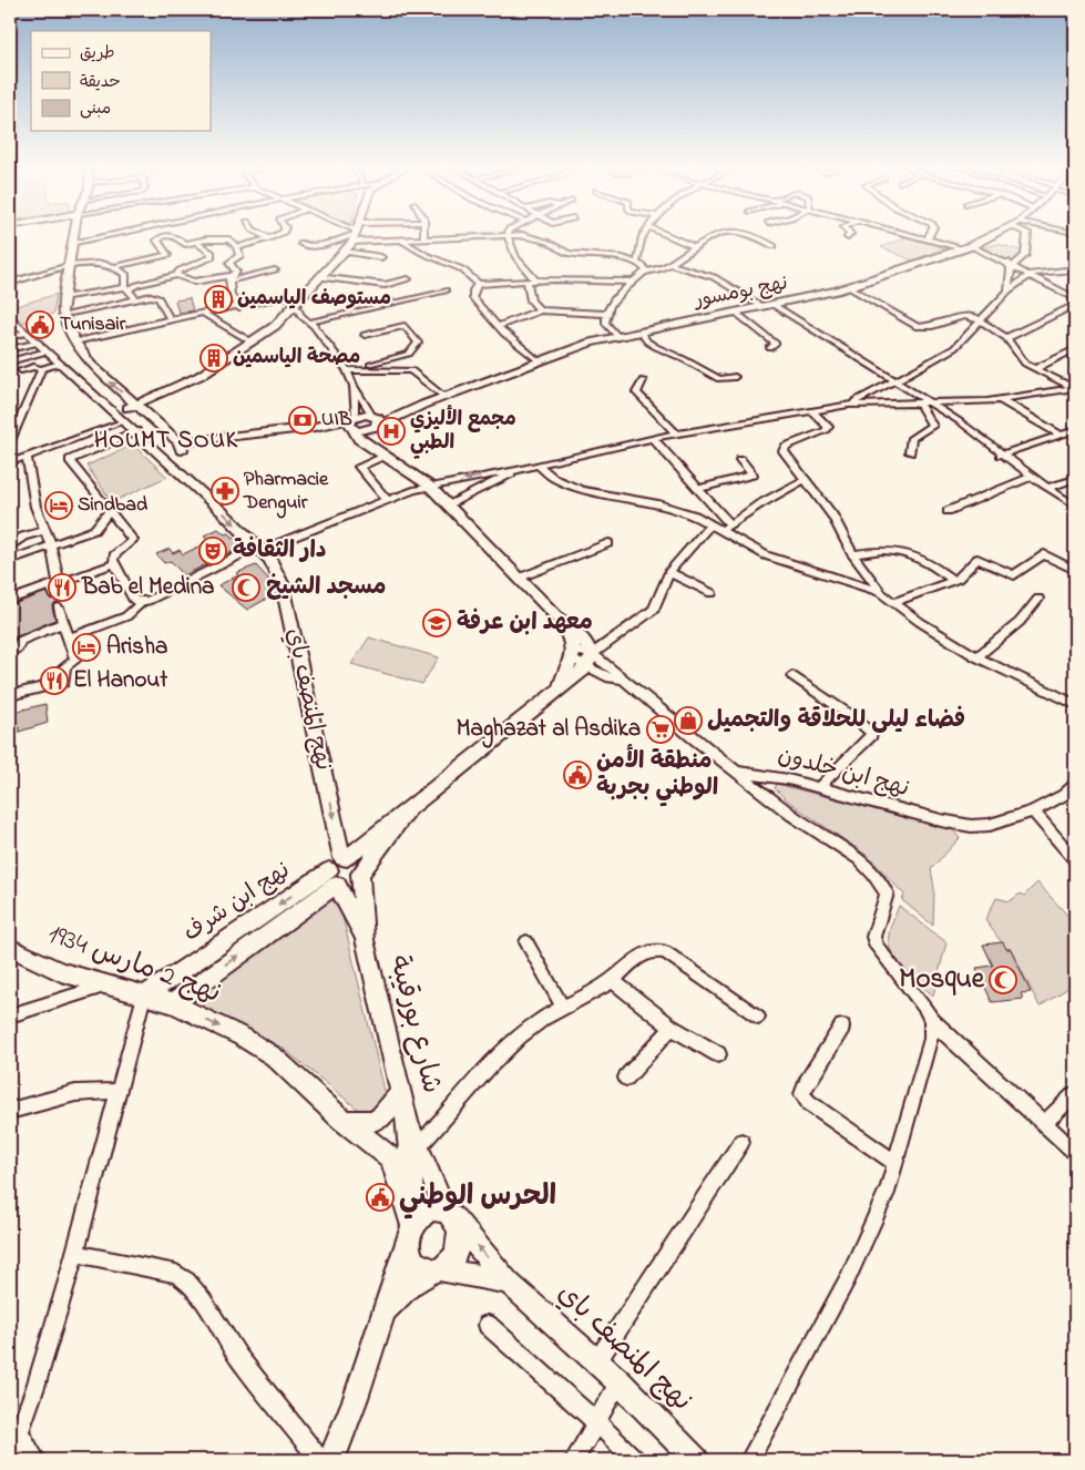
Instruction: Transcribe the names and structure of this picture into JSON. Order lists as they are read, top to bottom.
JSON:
{
  "streets": {
    "main road": [
      "نهج بومسور",
      "نهج المنصف باي",
      "نهج ابن شرف",
      "نهج 2 مارس 1934",
      "شارع بورقيبة"
    ],
    "street": ["نهج ابن خلدون"]
  },
  "crossings": [
    ["نهج بومسور", "نهج المنصف باي"],
    ["نهج المنصف باي", "نهج ابن شرف"],
    ["نهج المنصف باي", "شارع بورقيبة"],
    ["نهج ابن شرف", "نهج 2 مارس 1934"],
    ["نهج ابن شرف", "شارع بورقيبة"],
    ["نهج 2 مارس 1934", "شارع بورقيبة"]
  ],
  "one_way": ["نهج المنصف باي", "نهج 2 مارس 1934"],
  "districts": ["HOUMT SOUK"],
  "places": {
    "building": ["مستوصف الياسمين", "مصحة الياسمين"],
    "public building": ["Tunisair", "منطقة الأمن الوطني بجربة", "الحرس الوطني"],
    "bank": ["UIB"],
    "hospital": ["مجمع الأليزي الطبي"],
    "pharmacy": ["Pharmacie Denguir"],
    "hotel": ["Sindbad", "Arisha"],
    "theatre": ["دار الثقافة"],
    "restaurant": ["Bab el Medina", "El Hanout"],
    "mosque": ["مسجد الشيخ", "Mosque"],
    "school or university": ["معهد ابن عرفة"],
    "shop": ["فضاء ليلى للحلاقة والتجميل"],
    "supermarket": ["Maghazat al Asdika"]
  },
  "legend": ["طريق", "حديقة", "مبنى"]
}
